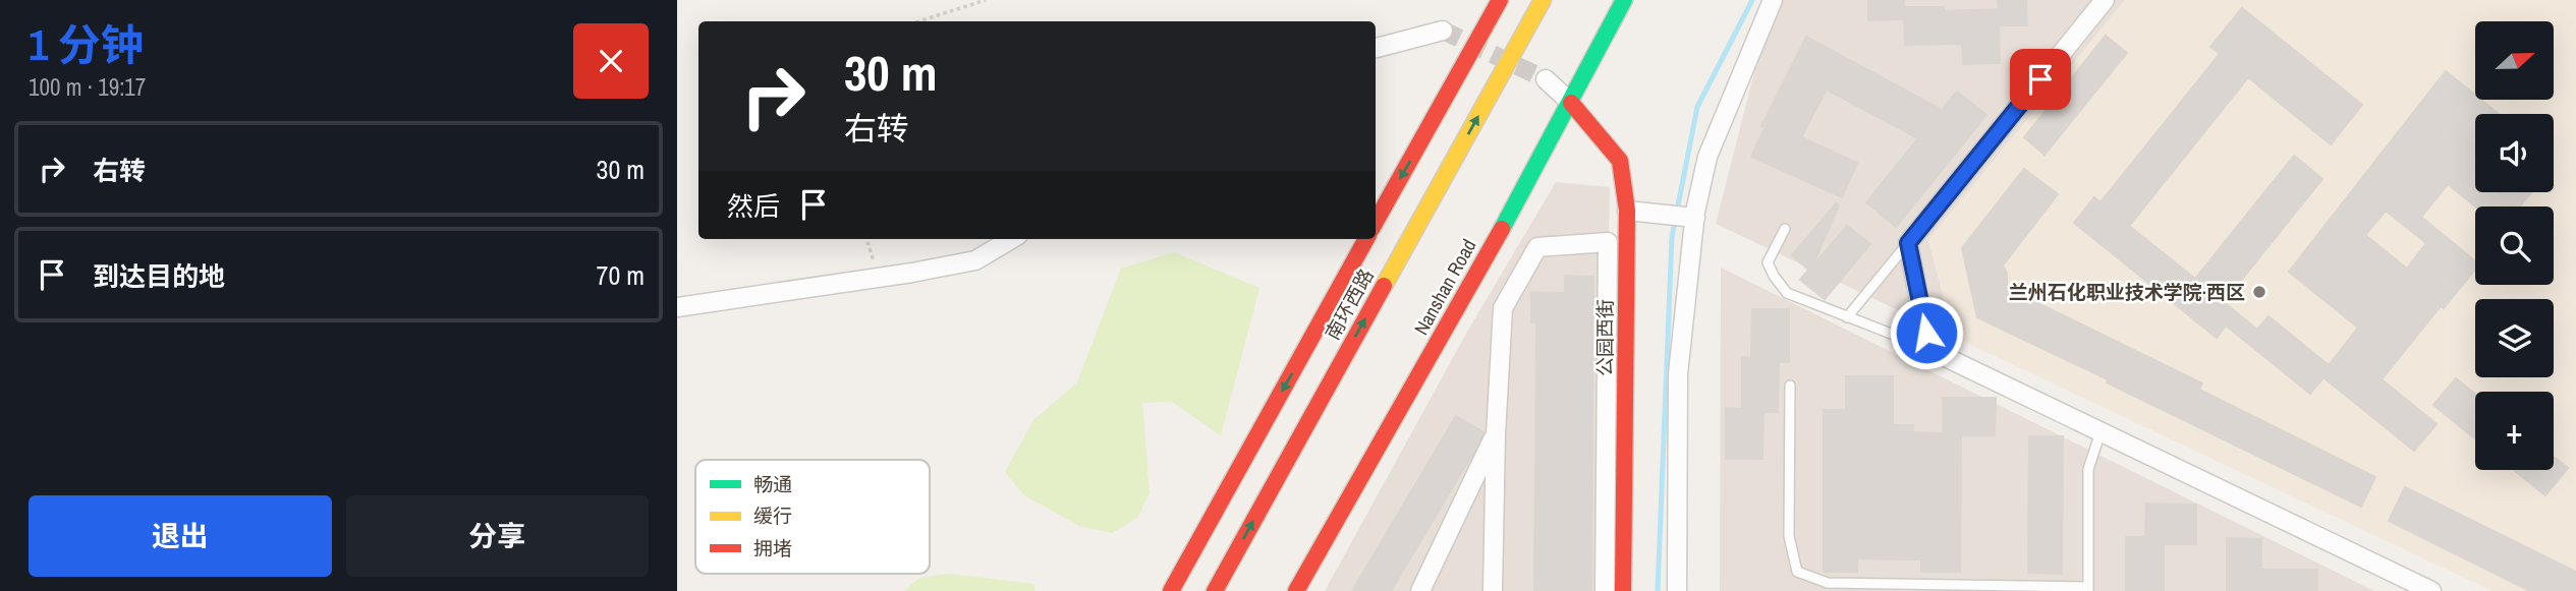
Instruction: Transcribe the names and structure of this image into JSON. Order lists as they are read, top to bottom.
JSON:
{
  "streets": {
    "main road": ["Nanshan Road", "南环西路", "公园西街"]
  },
  "crossings": [
    ["Nanshan Road", "公园西街"]
  ],
  "places": ["兰州石化职业技术学院·西区"],
  "legend": ["畅通", "缓行", "拥堵"],
  "north": "right",
  "page": {
    "heading": ["1 分钟", "100 m · 19:17"],
    "map_buttons": "+",
    "turn": ["30 m", "右转"],
    "list": [
      {
        "name": "右转",
        "value": "30 m"
      },
      {
        "name": "到达目的地",
        "value": "70 m"
      }
    ],
    "then": "然后",
    "buttons": ["退出", "分享"]
  }
}
